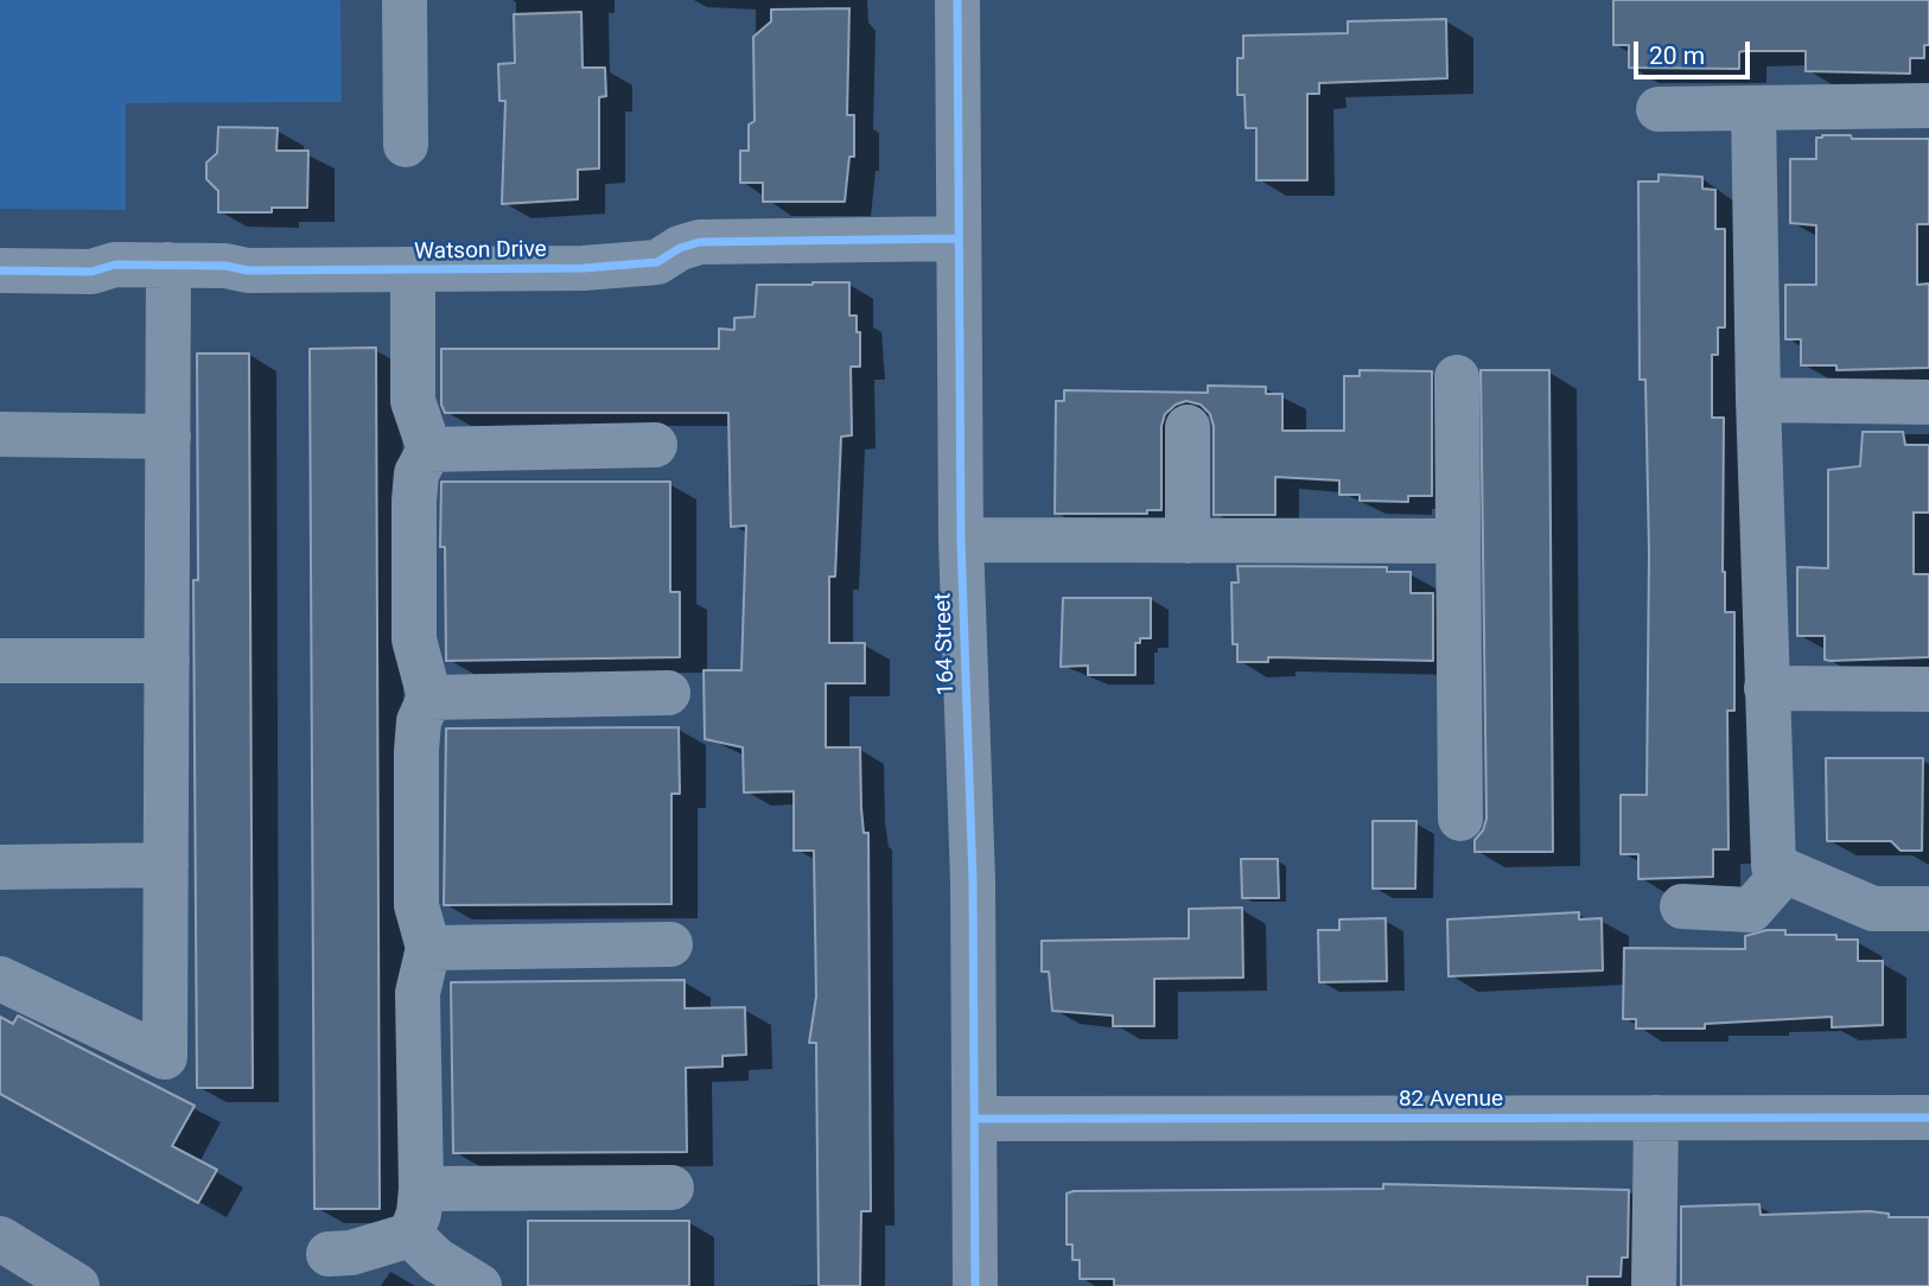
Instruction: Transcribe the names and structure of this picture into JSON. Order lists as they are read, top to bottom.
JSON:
{
  "streets": {
    "street": ["Watson Drive", "164 Street", "82 Avenue"]
  },
  "crossings": [
    ["Watson Drive", "164 Street"],
    ["164 Street", "82 Avenue"]
  ],
  "scale_bar": "20 m"
}
